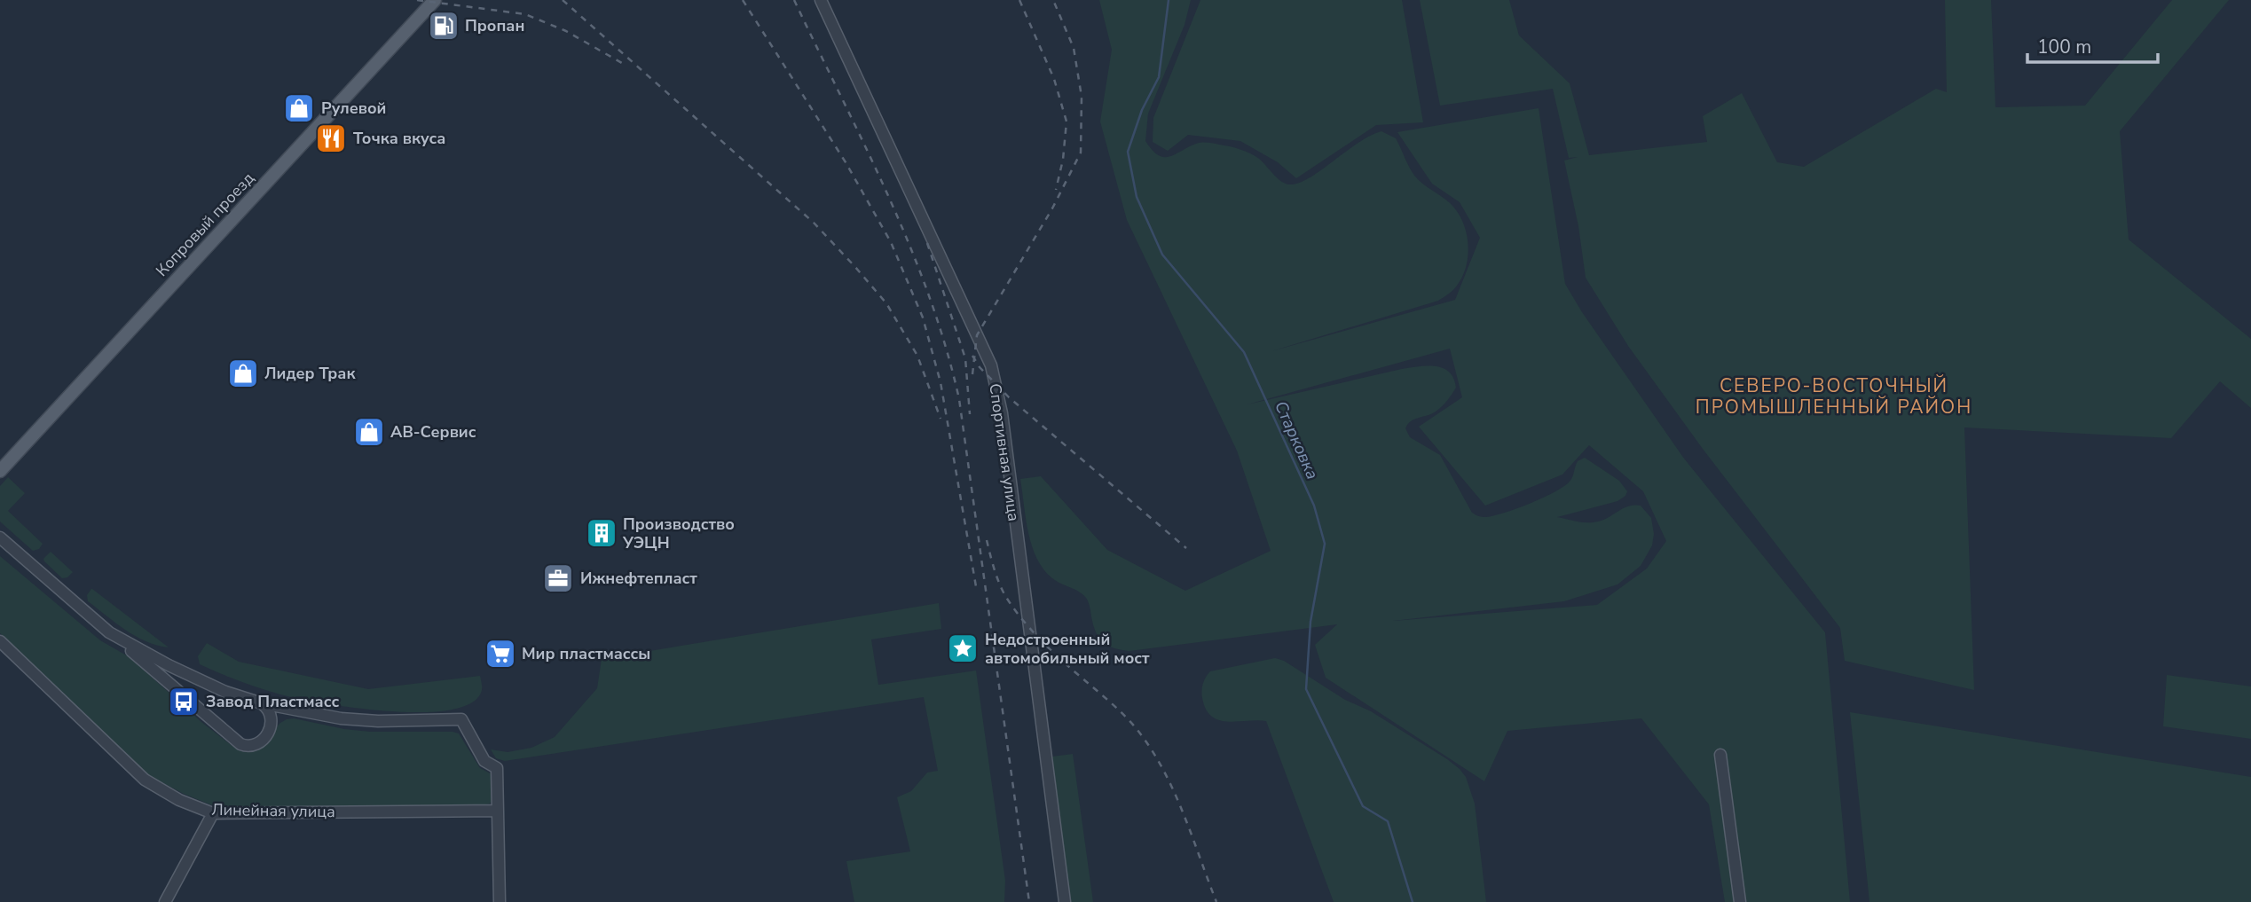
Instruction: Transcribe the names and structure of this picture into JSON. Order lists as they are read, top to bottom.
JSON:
{
  "streets": {
    "main road": ["Копровый проезд"],
    "street": ["Спортивная улица", "Линейная улица"]
  },
  "districts": ["СЕВЕРО-ВОСТОЧНЫЙ ПРОМЫШЛЕННЫЙ РАЙОН"],
  "water": ["Старковка"],
  "places": {
    "fuel station": ["Пропан"],
    "shop": ["Рулевой", "Лидер Трак", "АВ-Сервис"],
    "restaurant": ["Точка вкуса"],
    "building": ["Производство УЭЦН"],
    "office": ["Ижнефтепласт"],
    "place": ["Недостроенный автомобильный мост"],
    "supermarket": ["Мир пластмассы"],
    "bus stop": ["Завод Пластмасс"]
  },
  "scale_bar": "100 m"
}
